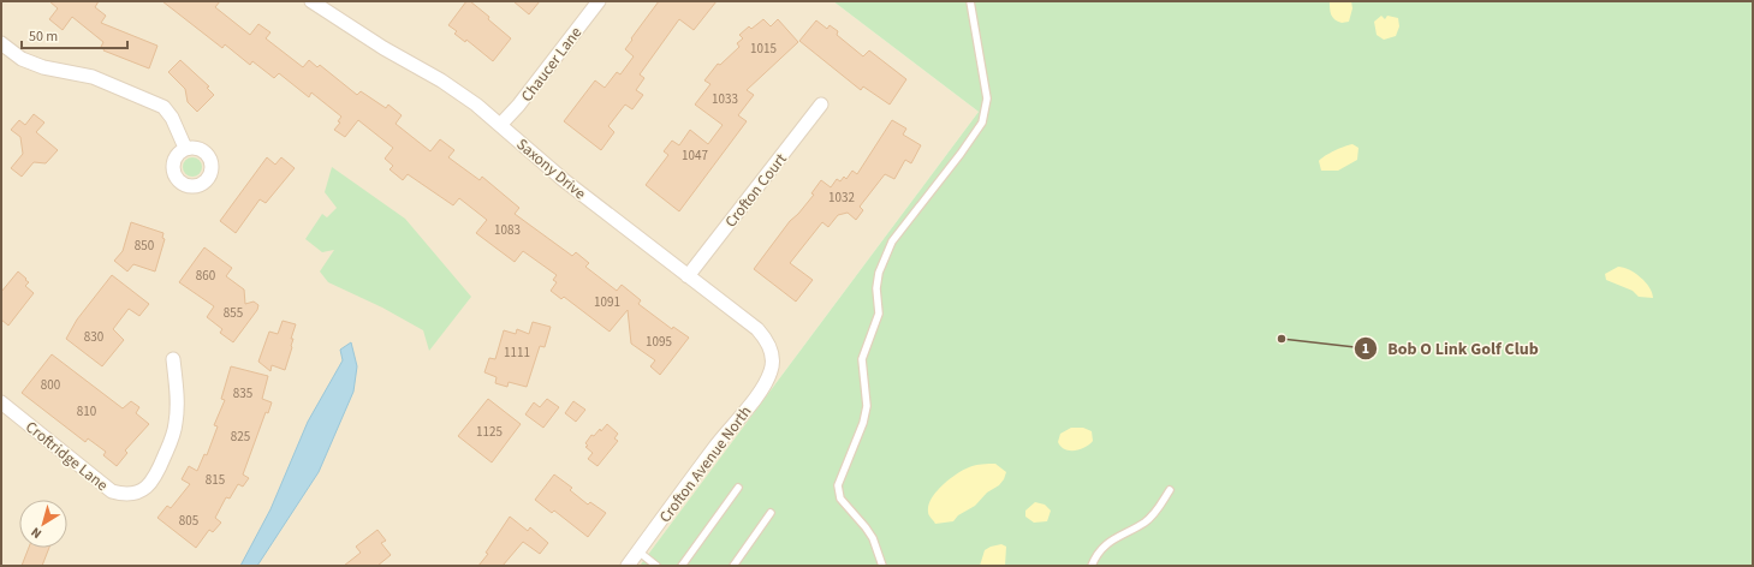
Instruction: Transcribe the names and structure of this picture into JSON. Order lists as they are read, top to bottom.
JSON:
{
  "streets": {
    "street": [
      "Chaucer Lane",
      "Saxony Drive",
      "Crofton Court",
      "Croftridge Lane",
      "Crofton Avenue North"
    ]
  },
  "crossings": [
    ["Chaucer Lane", "Saxony Drive"],
    ["Saxony Drive", "Crofton Court"],
    ["Saxony Drive", "Crofton Avenue North"]
  ],
  "places": ["Bob O Link Golf Club"],
  "house_numbers": [
    "1015",
    "1033",
    "1047",
    "1032",
    "1083",
    "850",
    "860",
    "1091",
    "855",
    "830",
    "1095",
    "1111",
    "800",
    "835",
    "810",
    "1125",
    "825",
    "815",
    "805"
  ],
  "scale_bar": "50 m",
  "north": "bottom left"
}
